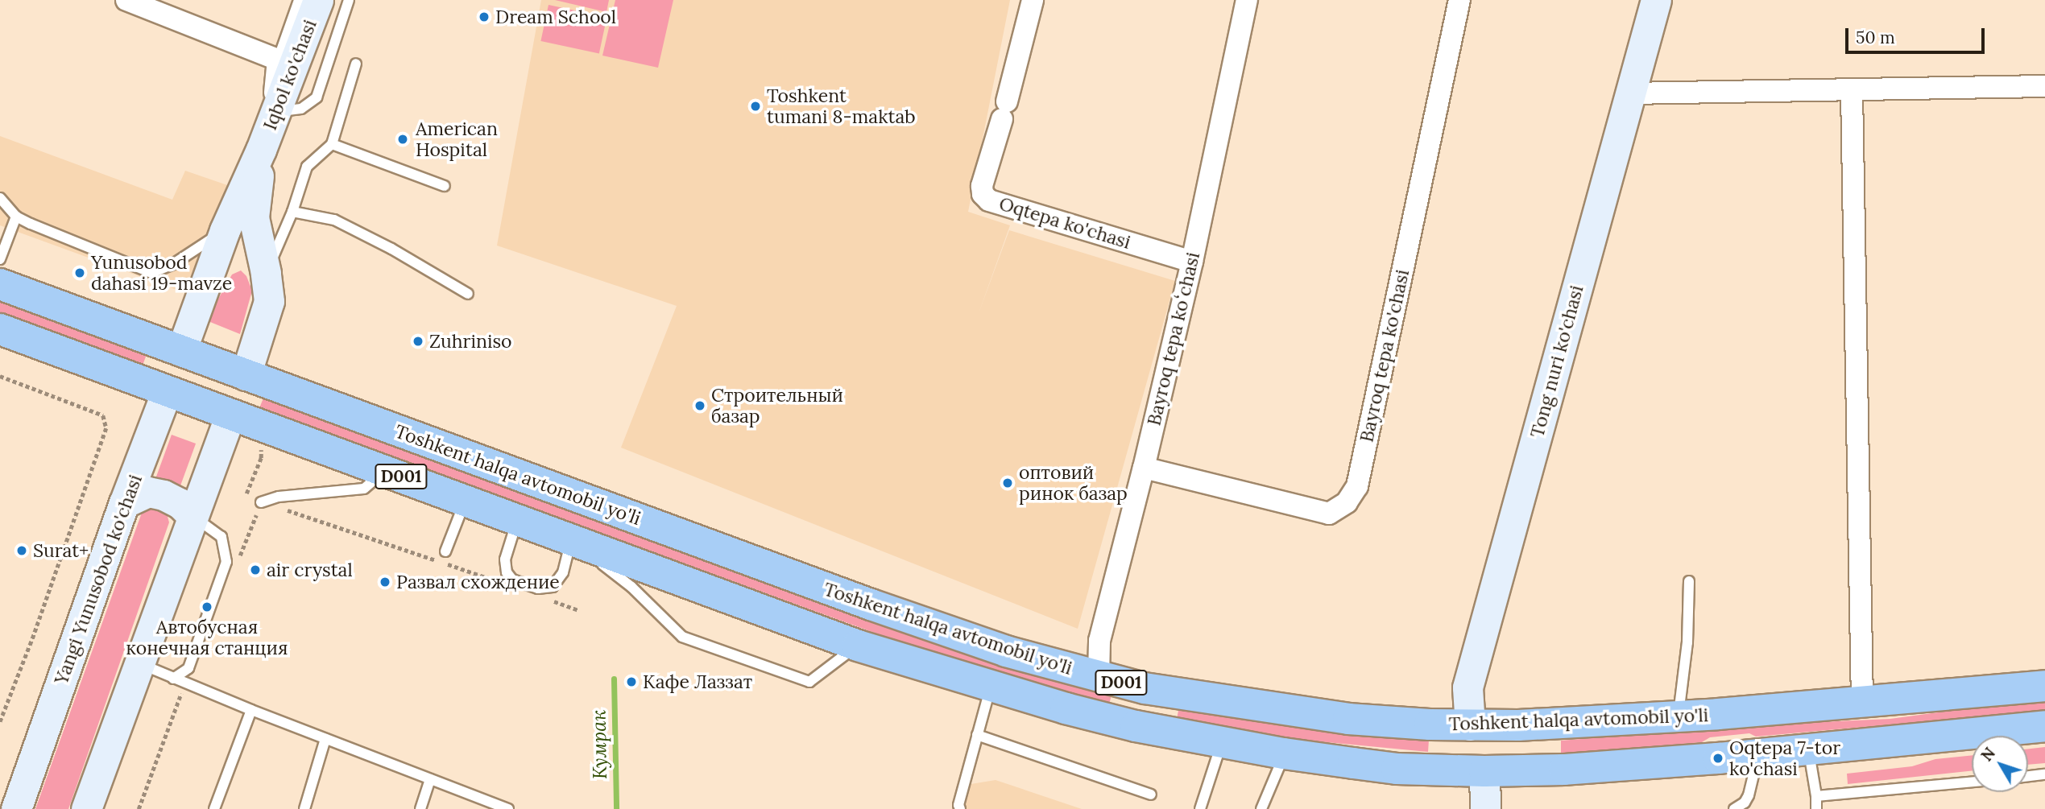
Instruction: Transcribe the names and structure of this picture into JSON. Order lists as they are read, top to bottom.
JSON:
{
  "streets": {
    "highway": ["Toshkent halqa avtomobil yo'li", "D001", "Yangi Yunusobod ko'chasi"],
    "street": [
      "Iqbol ko'chasi",
      "Oqtepa ko'chasi",
      "Bayroq tepa koʻchasi",
      "Bayroq tepa ko'chasi",
      "Tong nuri ko'chasi"
    ]
  },
  "crossings": [
    ["Iqbol ko'chasi", "Toshkent halqa avtomobil yo'li"],
    ["Iqbol ko'chasi", "Yangi Yunusobod ko'chasi"],
    ["Oqtepa ko'chasi", "Bayroq tepa koʻchasi"],
    ["Bayroq tepa koʻchasi", "Bayroq tepa ko'chasi"],
    ["Bayroq tepa koʻchasi", "Toshkent halqa avtomobil yo'li"],
    ["Tong nuri ko'chasi", "Toshkent halqa avtomobil yo'li"],
    ["Toshkent halqa avtomobil yo'li", "Yangi Yunusobod ko'chasi"],
    ["D001", "Yangi Yunusobod ko'chasi"]
  ],
  "water": ["Кумрак"],
  "places": [
    "Dream School",
    "Toshkent tumani 8-maktab",
    "American Hospital",
    "Yunusobod dahasi 19-mavze",
    "Zuhriniso",
    "Строительный базар",
    "оптовий ринок базар",
    "Surat+",
    "air crystal",
    "Развал схождение",
    "Автобусная конечная станция",
    "Кафе Лаззат",
    "Oqtepa 7-tor ko'chasi"
  ],
  "scale_bar": "50 m",
  "north": "top left"
}
